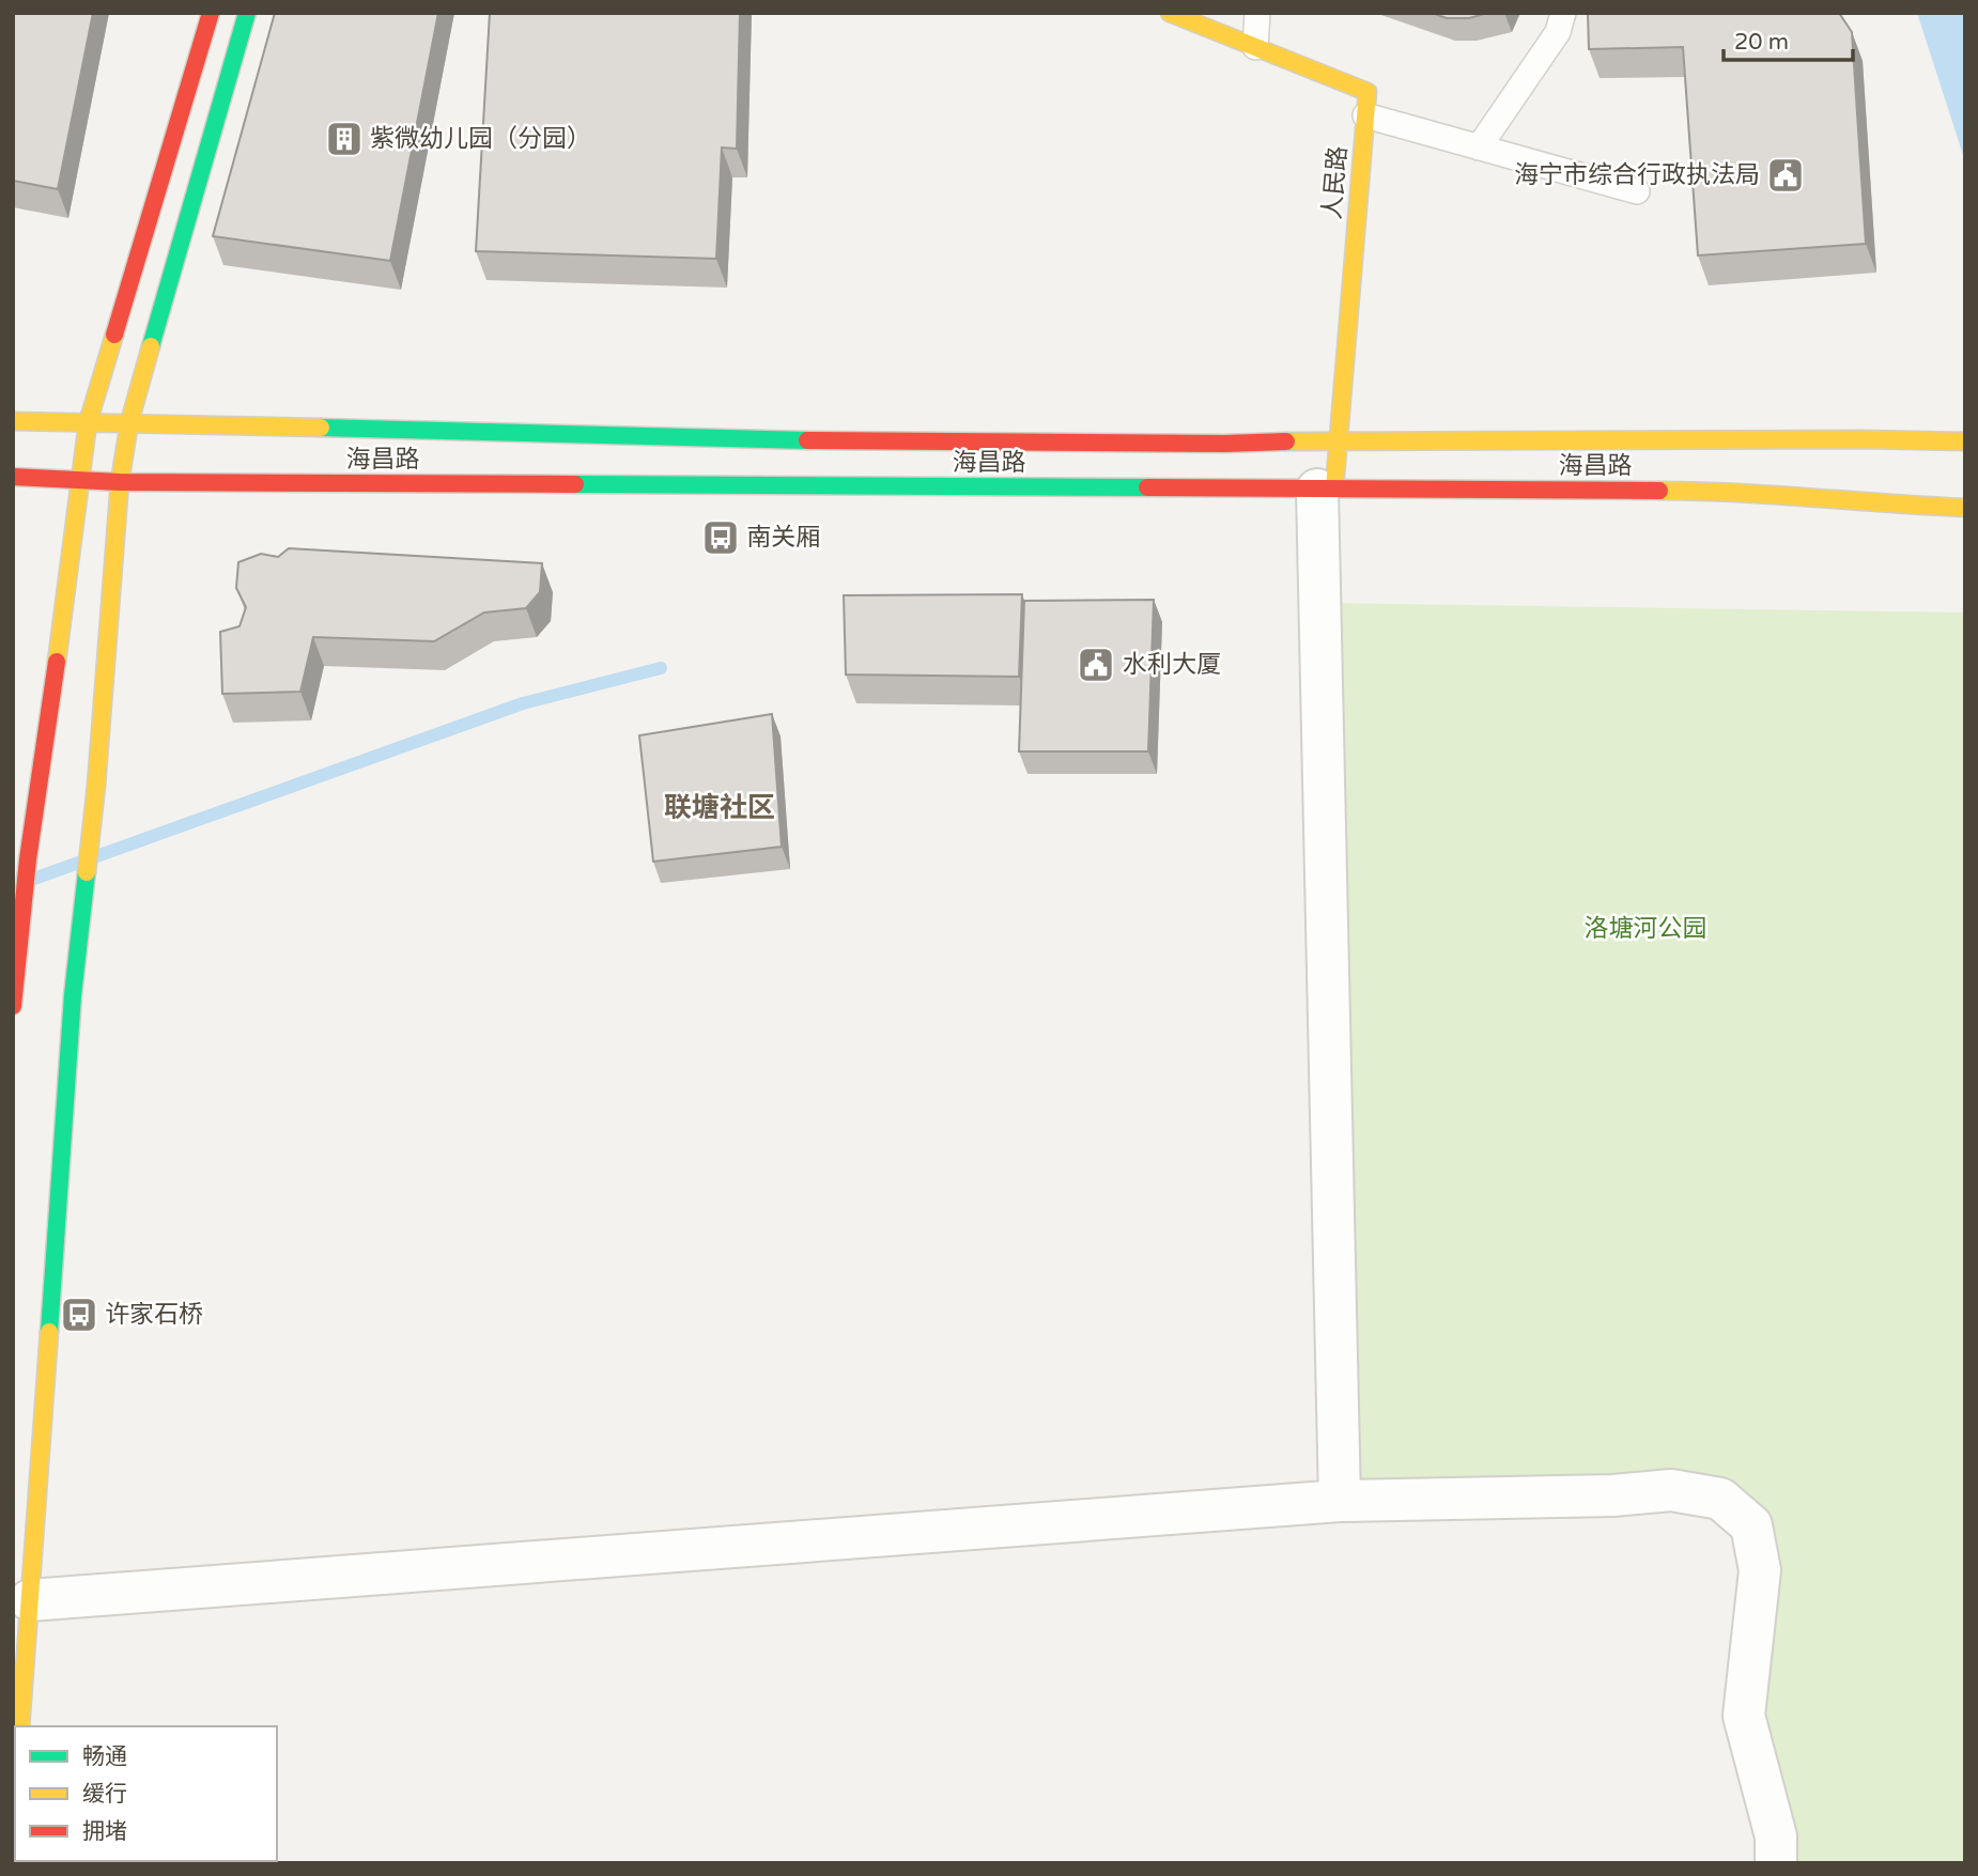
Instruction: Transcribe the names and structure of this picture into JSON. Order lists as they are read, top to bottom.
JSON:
{
  "streets": {
    "main road": ["人民路", "海昌路"]
  },
  "crossings": [
    ["人民路", "海昌路"]
  ],
  "districts": ["联塘社区"],
  "parks": ["洛塘河公园"],
  "places": {
    "building": ["紫微幼儿园（分园）"],
    "public building": ["海宁市综合行政执法局", "水利大厦"],
    "bus stop": ["南关厢", "许家石桥"]
  },
  "legend": ["畅通", "缓行", "拥堵"],
  "scale_bar": "20 m"
}
